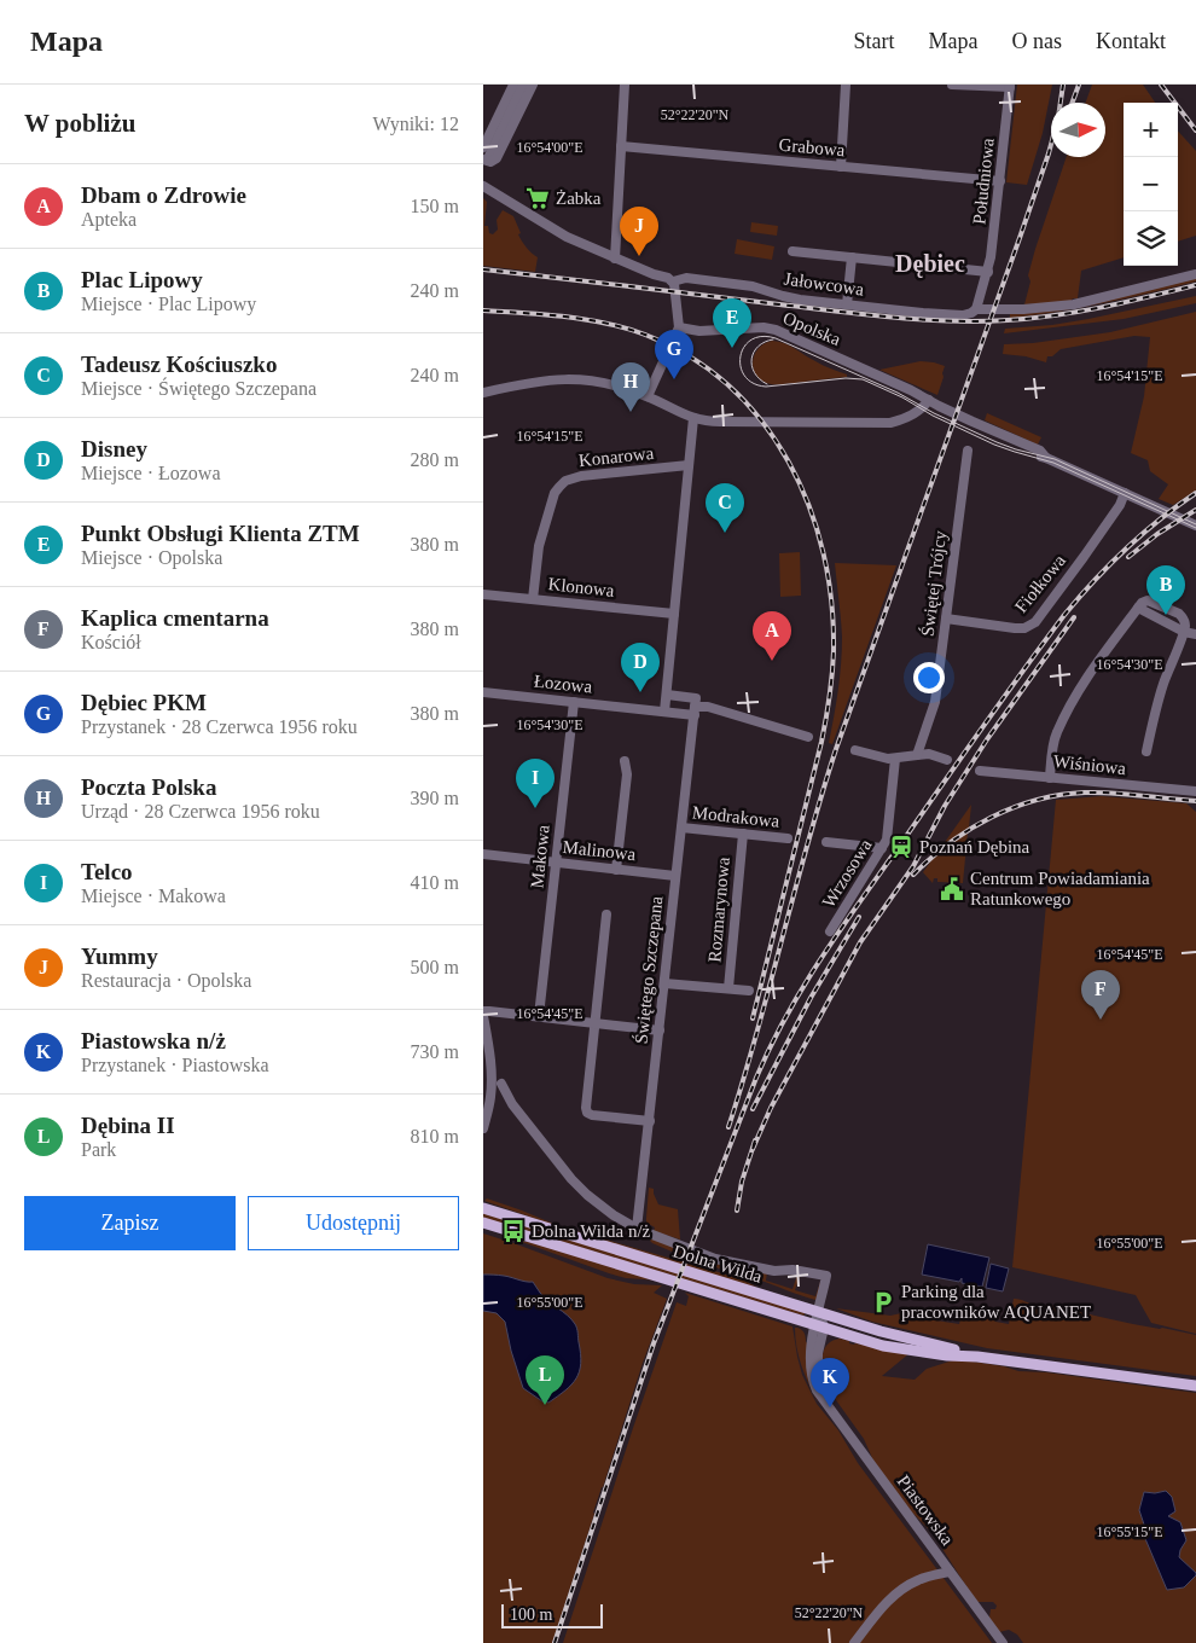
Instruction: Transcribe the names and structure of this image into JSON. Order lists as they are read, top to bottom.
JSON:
{
  "streets": {
    "main road": ["Dolna Wilda"],
    "street": [
      "Grabowa",
      "Południowa",
      "Jałowcowa",
      "Opolska",
      "Konarowa",
      "Świętej Trójcy",
      "Fiołkowa",
      "Klonowa",
      "Łozowa",
      "Wiśniowa",
      "Modrakowa",
      "Malinowa",
      "Makowa",
      "Wrzosowa",
      "Rozmarynowa",
      "Świętego Szczepana",
      "Piastowska"
    ]
  },
  "crossings": [
    ["Grabowa", "Południowa"],
    ["Południowa", "Jałowcowa"],
    ["Opolska", "Fiołkowa"],
    ["Konarowa", "Klonowa"],
    ["Świętej Trójcy", "Fiołkowa"],
    ["Łozowa", "Makowa"],
    ["Łozowa", "Świętego Szczepana"],
    ["Modrakowa", "Rozmarynowa"],
    ["Modrakowa", "Świętego Szczepana"],
    ["Malinowa", "Makowa"],
    ["Malinowa", "Świętego Szczepana"],
    ["Świętego Szczepana", "Piastowska"],
    ["Dolna Wilda", "Piastowska"]
  ],
  "districts": ["Dębiec"],
  "places": {
    "supermarket": ["Żabka"],
    "station": ["Poznań Dębina"],
    "public building": ["Centrum Powiadamiania Ratunkowego"],
    "bus stop": ["Dolna Wilda n/ż"],
    "parking": ["Parking dla pracowników AQUANET"]
  },
  "scale_bar": "100 m",
  "north": "right",
  "page": {
    "header": "Mapa",
    "nav": [
      "Start",
      "Mapa",
      "O nas",
      "Kontakt"
    ],
    "heading": ["W pobliżu", "Wyniki: 12"],
    "map_buttons": ["+", "−"],
    "list": [
      {
        "mark": "A",
        "name": "Dbam o Zdrowie",
        "note": "Apteka",
        "value": "150 m"
      },
      {
        "mark": "B",
        "name": "Plac Lipowy",
        "note": "Miejsce · Plac Lipowy",
        "value": "240 m"
      },
      {
        "mark": "C",
        "name": "Tadeusz Kościuszko",
        "note": "Miejsce · Świętego Szczepana",
        "value": "240 m"
      },
      {
        "mark": "D",
        "name": "Disney",
        "note": "Miejsce · Łozowa",
        "value": "280 m"
      },
      {
        "mark": "E",
        "name": "Punkt Obsługi Klienta ZTM",
        "note": "Miejsce · Opolska",
        "value": "380 m"
      },
      {
        "mark": "F",
        "name": "Kaplica cmentarna",
        "note": "Kościół",
        "value": "380 m"
      },
      {
        "mark": "G",
        "name": "Dębiec PKM",
        "note": "Przystanek · 28 Czerwca 1956 roku",
        "value": "380 m"
      },
      {
        "mark": "H",
        "name": "Poczta Polska",
        "note": "Urząd · 28 Czerwca 1956 roku",
        "value": "390 m"
      },
      {
        "mark": "I",
        "name": "Telco",
        "note": "Miejsce · Makowa",
        "value": "410 m"
      },
      {
        "mark": "J",
        "name": "Yummy",
        "note": "Restauracja · Opolska",
        "value": "500 m"
      },
      {
        "mark": "K",
        "name": "Piastowska n/ż",
        "note": "Przystanek · Piastowska",
        "value": "730 m"
      },
      {
        "mark": "L",
        "name": "Dębina II",
        "note": "Park",
        "value": "810 m"
      }
    ],
    "pins": [
      "J",
      "E",
      "G",
      "H",
      "C",
      "B",
      "A",
      "D",
      "I",
      "F",
      "L",
      "K"
    ],
    "buttons": ["Zapisz", "Udostępnij"],
    "scale": "100 m"
  },
  "coordinates": [
    "52°22'20\"N",
    "16°54'00\"E",
    "16°54'15\"E",
    "16°54'30\"E",
    "16°54'45\"E",
    "16°55'00\"E",
    "16°55'15\"E"
  ]
}
